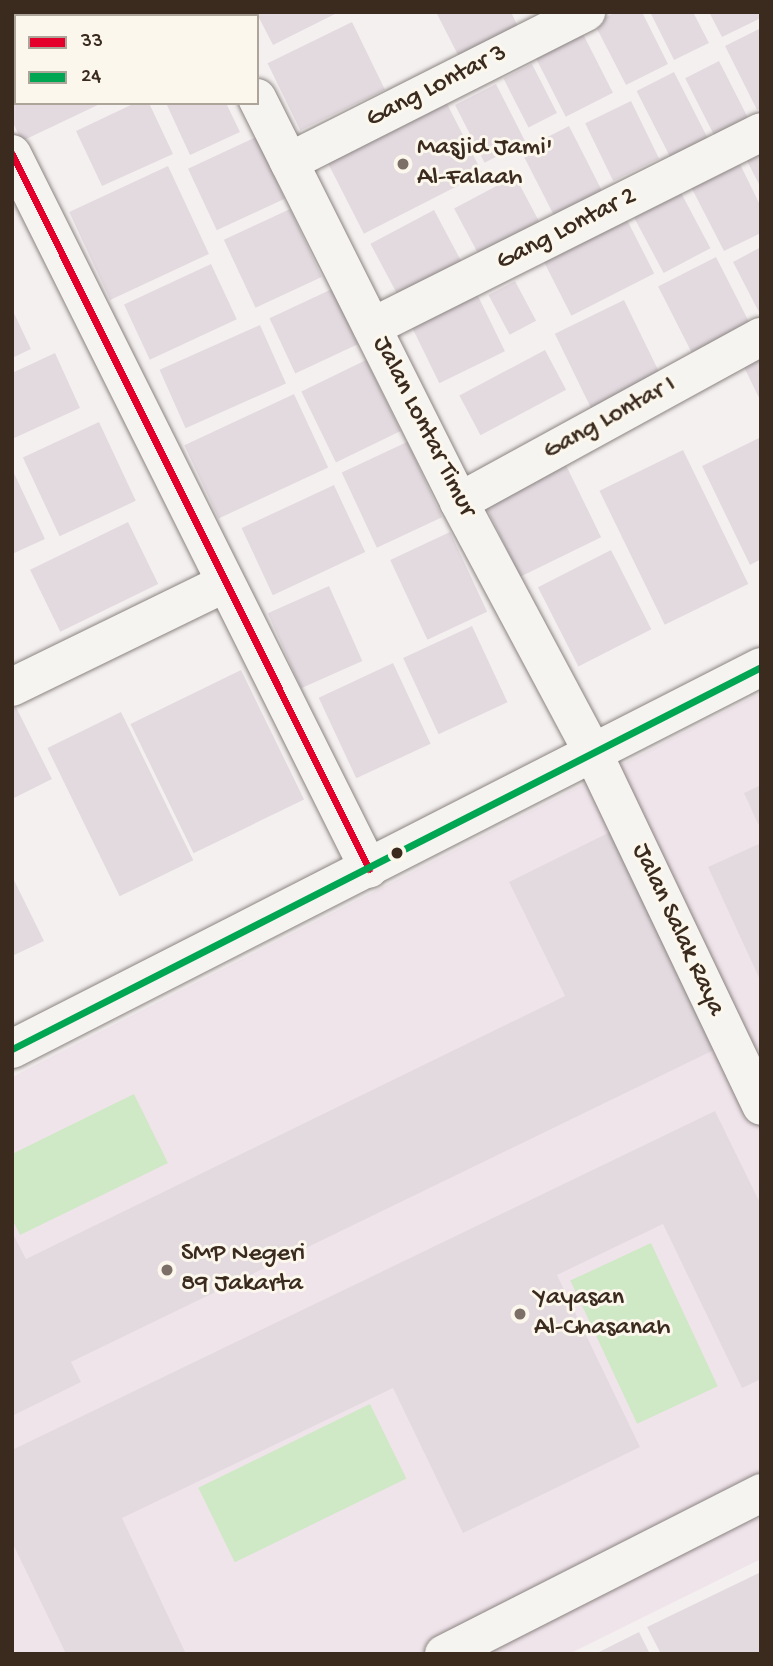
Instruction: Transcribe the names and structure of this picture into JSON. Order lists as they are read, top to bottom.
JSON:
{
  "streets": {
    "street": [
      "Gang Lontar 3",
      "Gang Lontar 2",
      "Gang Lontar I",
      "Jalan Lontar Timur",
      "Jalan Salak Raya"
    ]
  },
  "crossings": [
    ["Gang Lontar 3", "Jalan Lontar Timur"],
    ["Gang Lontar 2", "Jalan Lontar Timur"],
    ["Gang Lontar I", "Jalan Lontar Timur"],
    ["Jalan Lontar Timur", "Jalan Salak Raya"]
  ],
  "places": ["Masjid Jami' Al-Falaah", "SMP Negeri 89 Jakarta", "Yayasan Al-Chasanah"],
  "lines": ["transit line 33", "transit line 24"],
  "legend": ["33", "24"]
}
